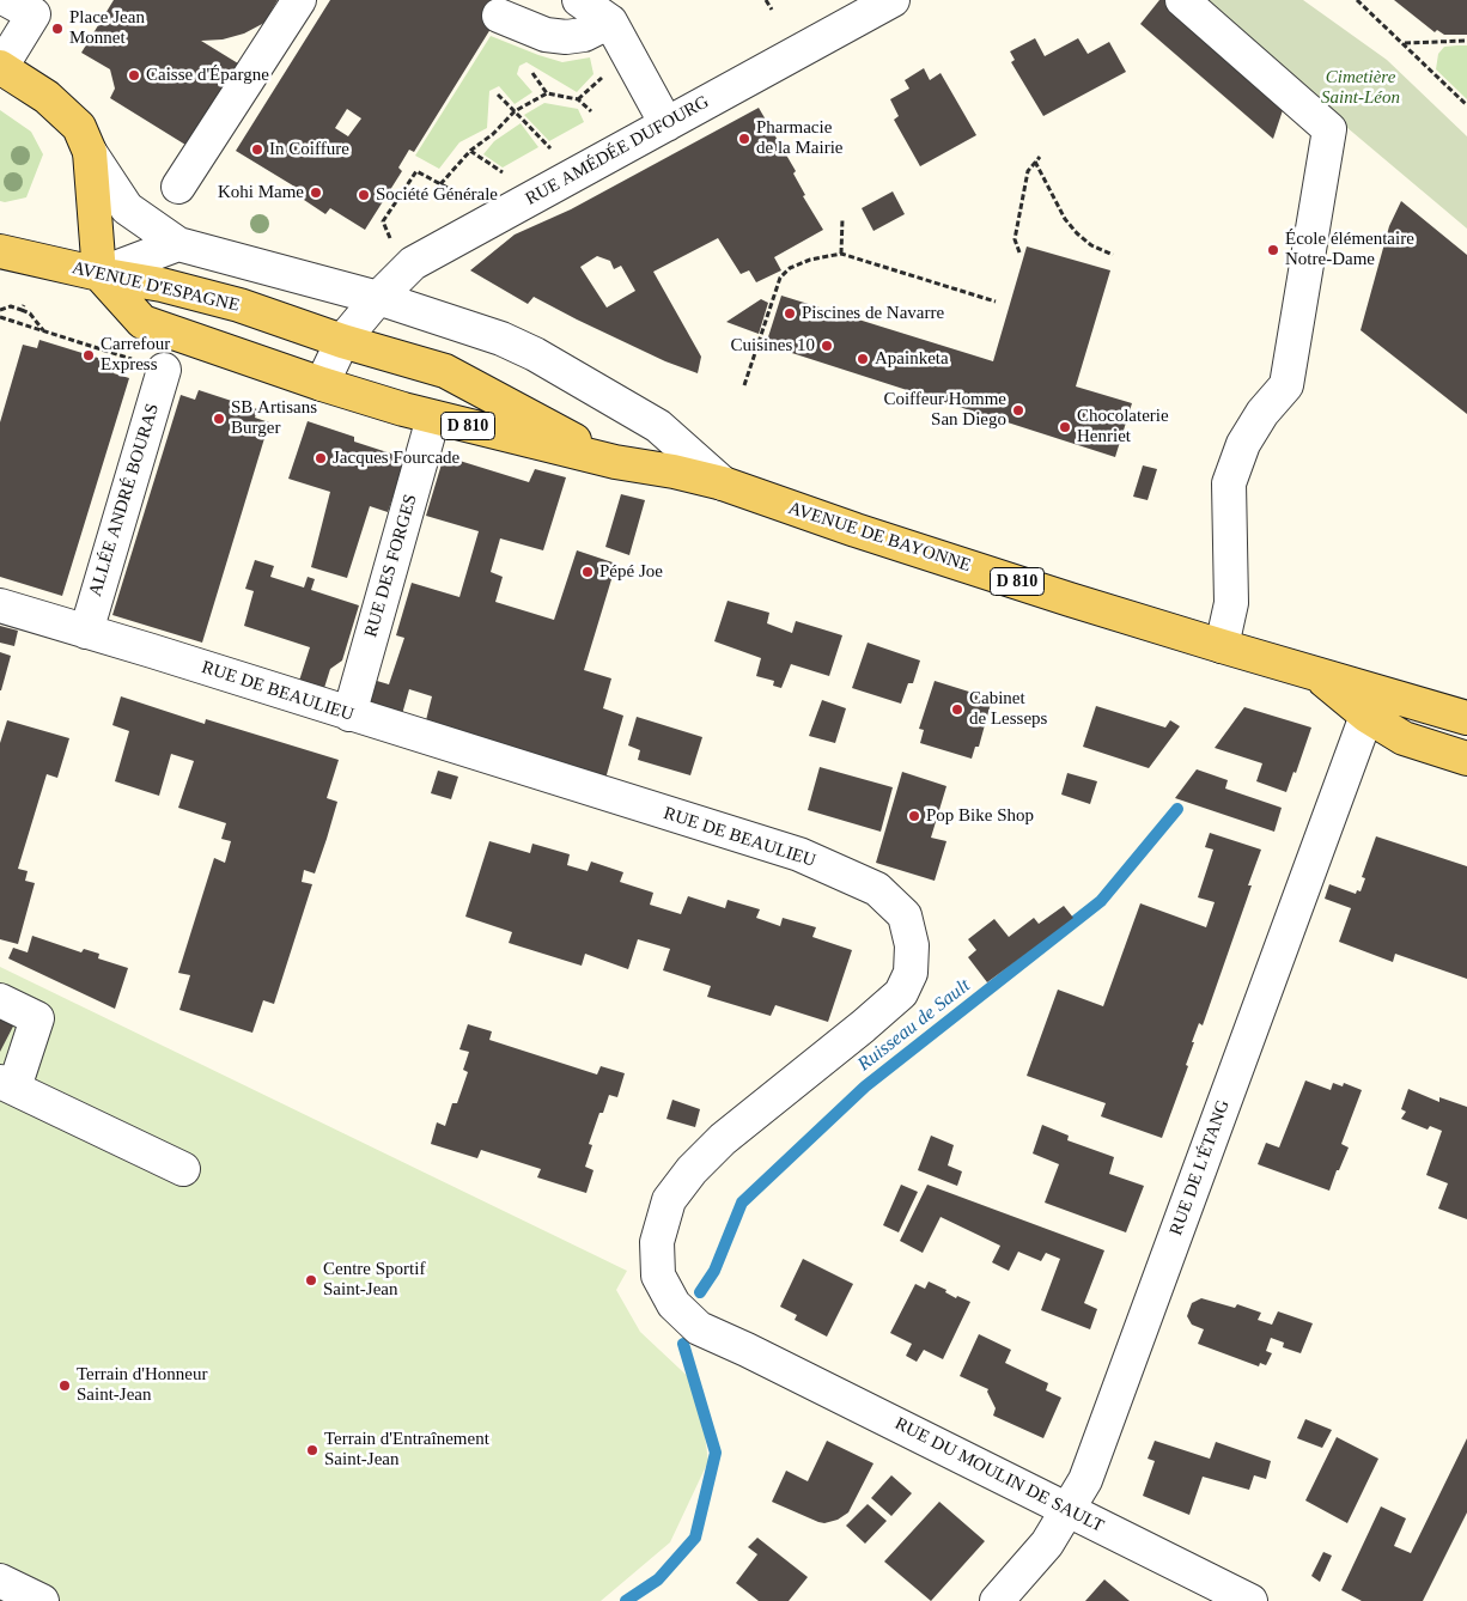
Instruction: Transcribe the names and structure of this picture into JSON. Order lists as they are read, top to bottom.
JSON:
{
  "streets": {
    "main road": ["AVENUE D'ESPAGNE", "D 810", "AVENUE DE BAYONNE"],
    "street": [
      "RUE AMÉDÉE DUFOURG",
      "ALLÉE ANDRÉ BOURAS",
      "RUE DES FORGES",
      "RUE DE BEAULIEU",
      "RUE DE L'ÉTANG",
      "RUE DU MOULIN DE SAULT"
    ]
  },
  "crossings": [
    ["RUE AMÉDÉE DUFOURG", "AVENUE D'ESPAGNE"],
    ["RUE AMÉDÉE DUFOURG", "D 810"],
    ["AVENUE D'ESPAGNE", "D 810"],
    ["D 810", "AVENUE DE BAYONNE"],
    ["D 810", "RUE DES FORGES"],
    ["ALLÉE ANDRÉ BOURAS", "RUE DE BEAULIEU"],
    ["AVENUE DE BAYONNE", "RUE DE L'ÉTANG"],
    ["RUE DES FORGES", "RUE DE BEAULIEU"],
    ["RUE DE BEAULIEU", "RUE DU MOULIN DE SAULT"],
    ["RUE DE L'ÉTANG", "RUE DU MOULIN DE SAULT"]
  ],
  "water": ["Ruisseau de Sault"],
  "parks": ["Cimetière Saint-Léon"],
  "places": [
    "Place Jean Monnet",
    "Caisse d'Épargne",
    "Pharmacie de la Mairie",
    "In Coiffure",
    "Kohi Mame",
    "Société Générale",
    "École élémentaire Notre-Dame",
    "Piscines de Navarre",
    "Cuisines 10",
    "Carrefour Express",
    "Apainketa",
    "Coiffeur Homme San Diego",
    "SB Artisans Burger",
    "Chocolaterie Henriet",
    "Jacques Fourcade",
    "Pépé Joe",
    "Cabinet de Lesseps",
    "Pop Bike Shop",
    "Centre Sportif Saint-Jean",
    "Terrain d'Honneur Saint-Jean",
    "Terrain d'Entraînement Saint-Jean"
  ]
}
